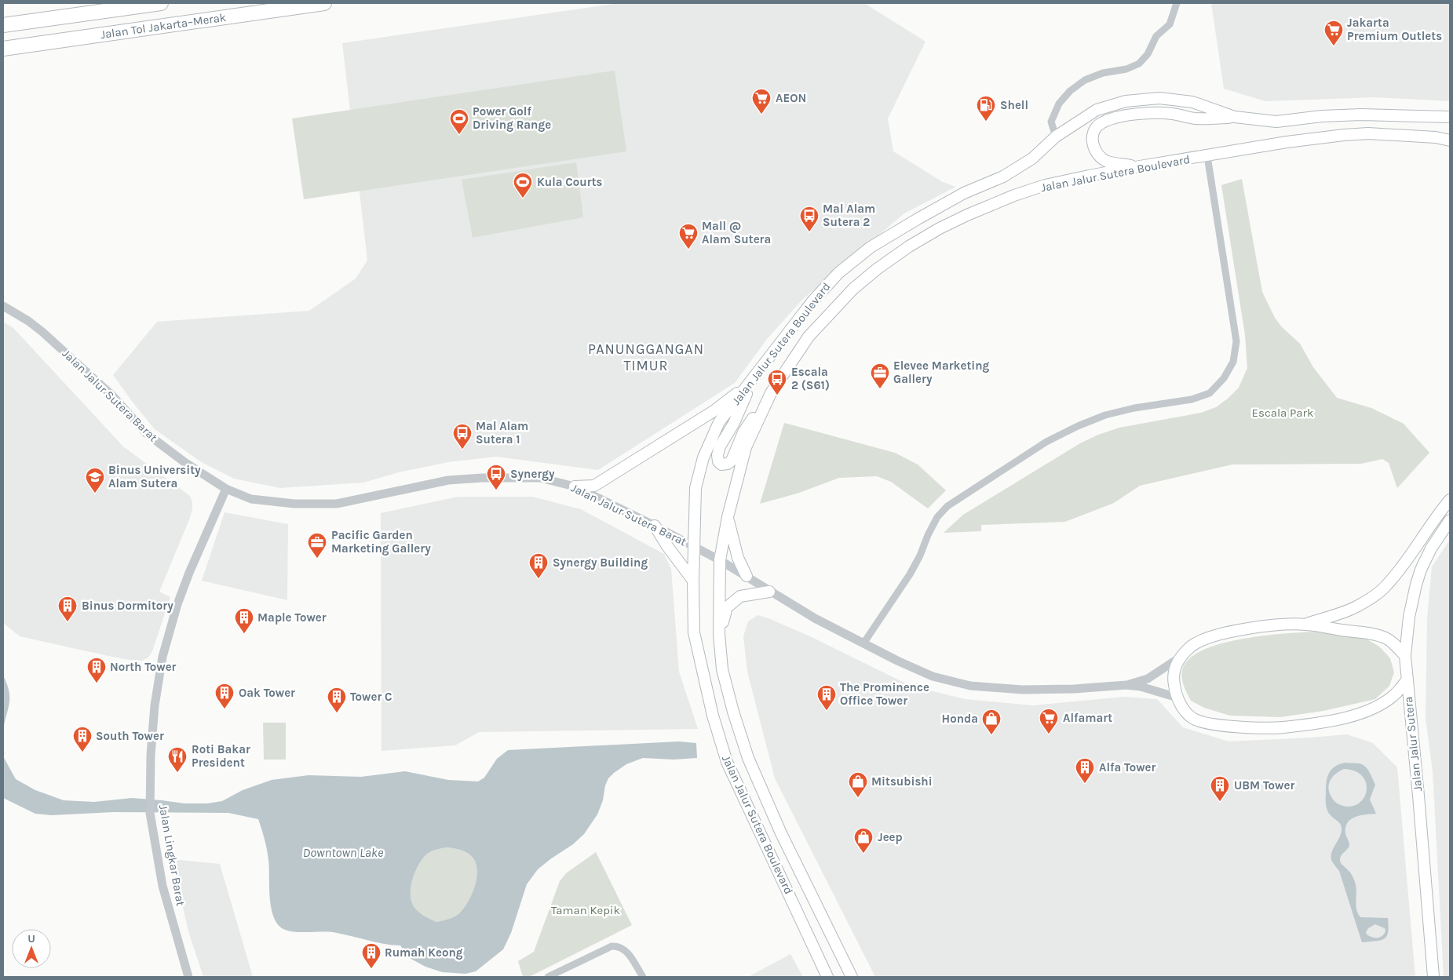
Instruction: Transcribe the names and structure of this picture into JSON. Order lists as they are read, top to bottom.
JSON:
{
  "streets": {
    "highway": ["Jalan Tol Jakarta–Merak"],
    "main road": ["Jalan Jalur Sutera Boulevard", "Jalan Jalur Sutera Barat", "Jalan Jalur Sutera"],
    "street": ["Jalan Lingkar Barat"]
  },
  "crossings": [
    ["Jalan Jalur Sutera Boulevard", "Jalan Jalur Sutera Barat"],
    ["Jalan Jalur Sutera Barat", "Jalan Jalur Sutera"],
    ["Jalan Jalur Sutera Barat", "Jalan Lingkar Barat"]
  ],
  "districts": ["PANUNGGANGAN TIMUR"],
  "water": ["Downtown Lake"],
  "parks": ["Escala Park", "Taman Kepik"],
  "places": {
    "supermarket": [
      "Jakarta Premium Outlets",
      "AEON",
      "Mall @ Alam Sutera",
      "Alfamart"
    ],
    "fuel station": ["Shell"],
    "sports": ["Power Golf Driving Range", "Kula Courts"],
    "bus stop": [
      "Mal Alam Sutera 2",
      "Escala 2 (S61)",
      "Mal Alam Sutera 1",
      "Synergy"
    ],
    "office": ["Elevee Marketing Gallery", "Pacific Garden Marketing Gallery"],
    "school or university": ["Binus University Alam Sutera"],
    "building": [
      "Synergy Building",
      "Binus Dormitory",
      "Maple Tower",
      "North Tower",
      "Oak Tower",
      "The Prominence Office Tower",
      "Tower C",
      "South Tower",
      "Alfa Tower",
      "UBM Tower",
      "Rumah Keong"
    ],
    "shop": ["Honda", "Mitsubishi", "Jeep"],
    "restaurant": ["Roti Bakar President"]
  },
  "north": "top"
}
